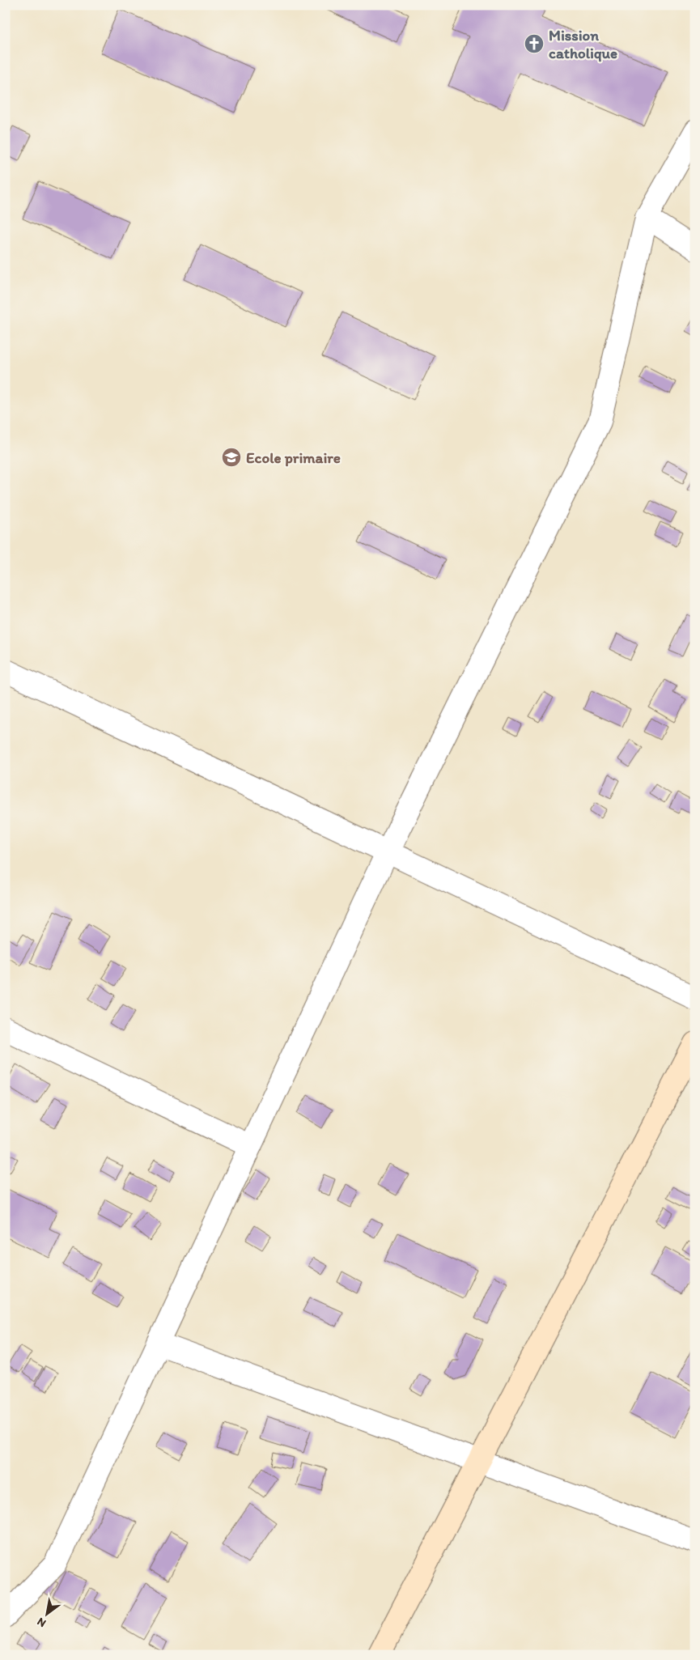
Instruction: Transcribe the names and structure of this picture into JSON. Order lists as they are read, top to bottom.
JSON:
{
  "places": {
    "church": ["Mission catholique"],
    "school or university": ["Ecole primaire"]
  },
  "north": "bottom left"
}
